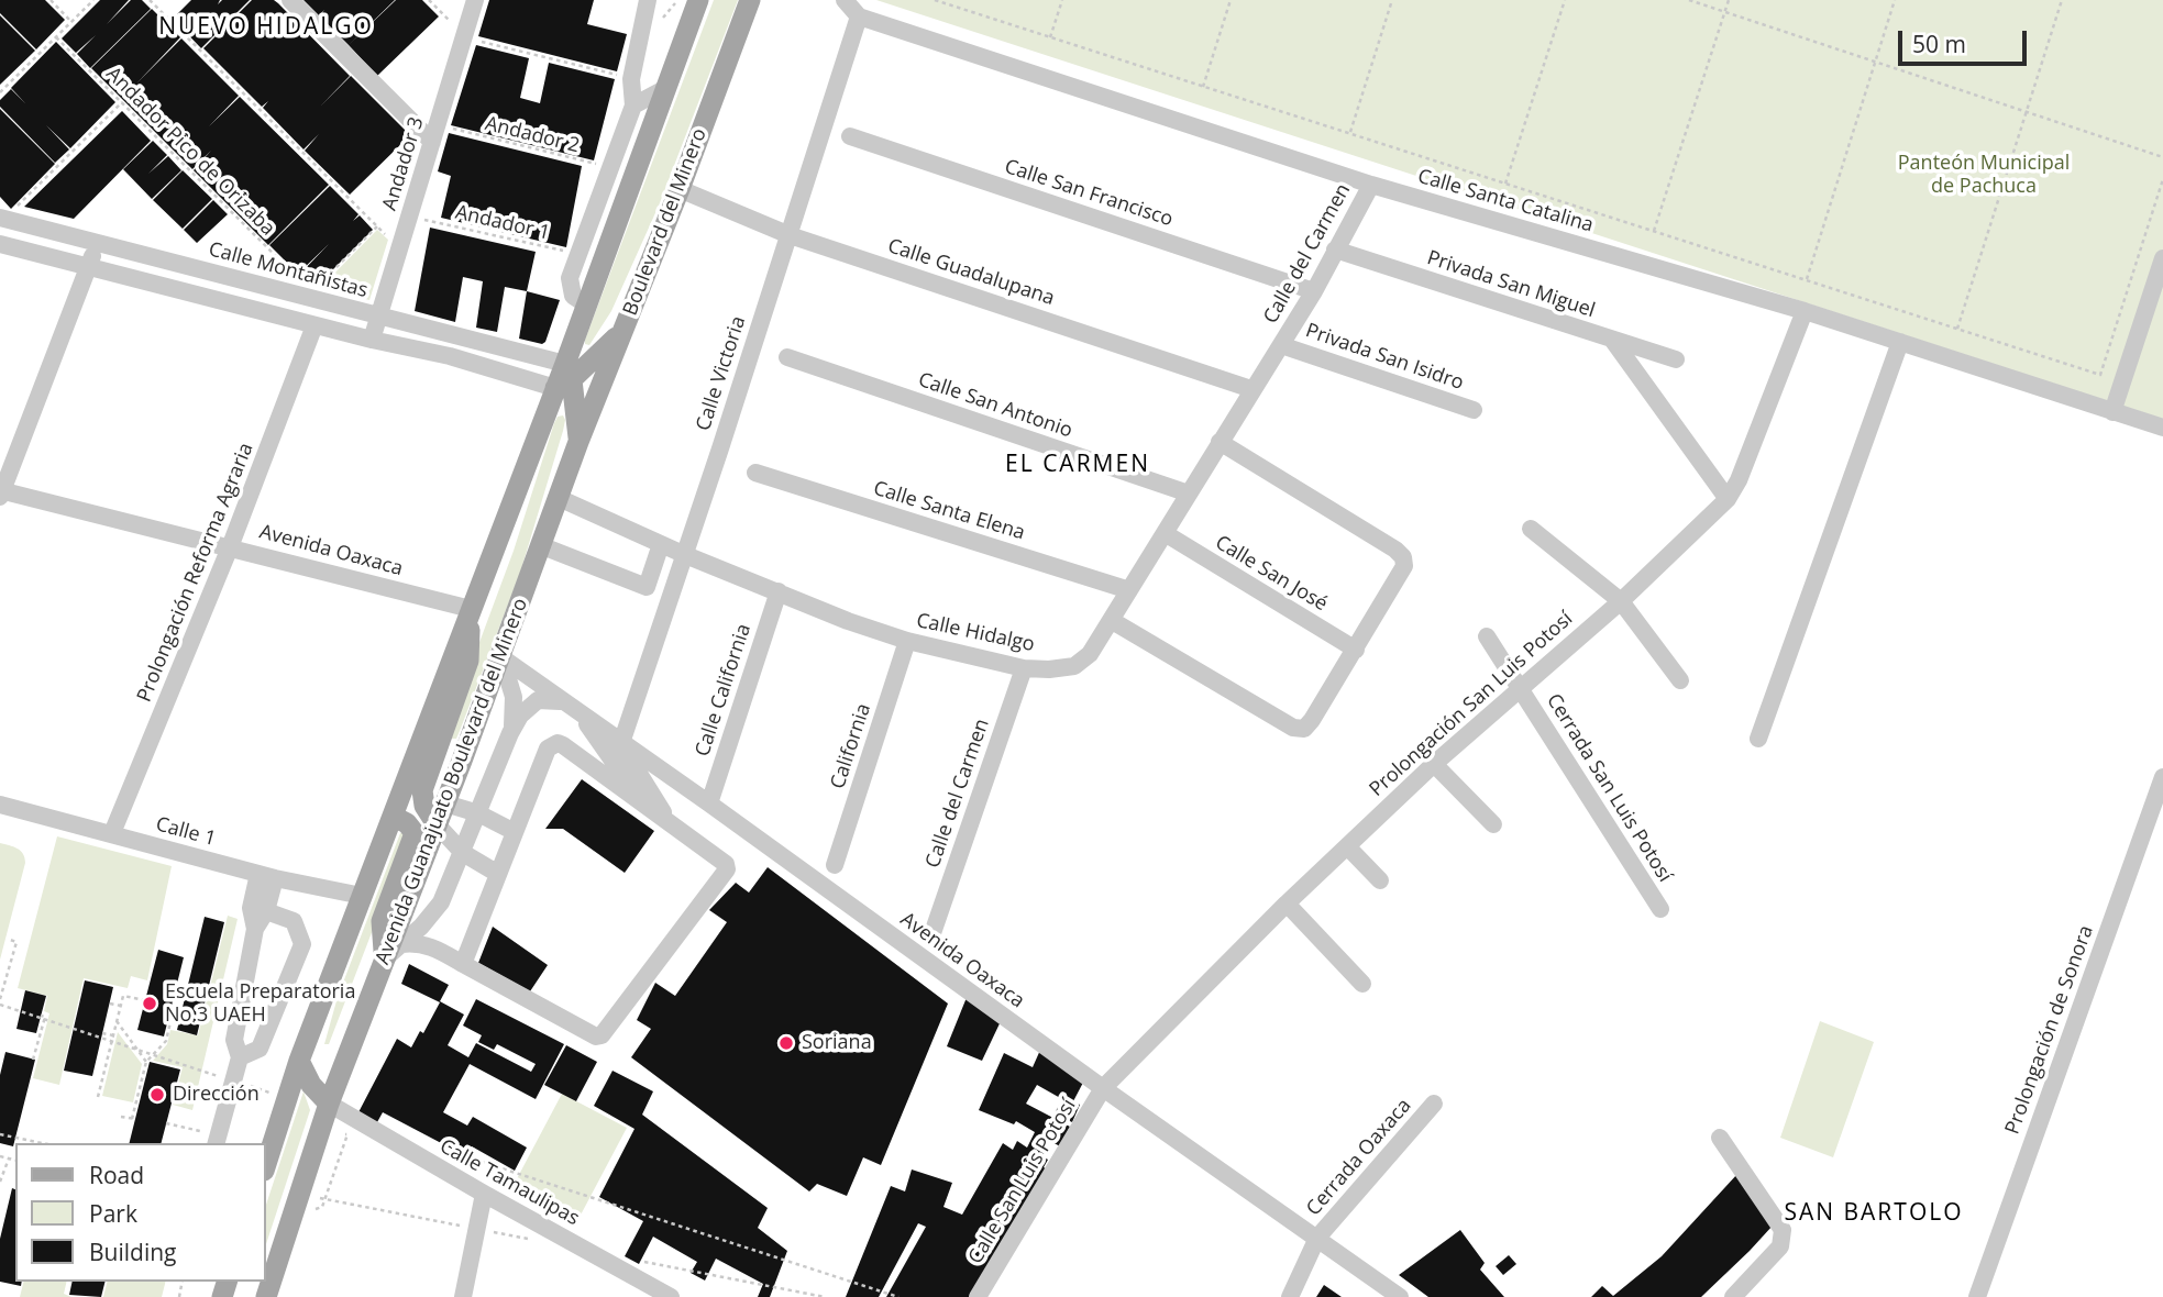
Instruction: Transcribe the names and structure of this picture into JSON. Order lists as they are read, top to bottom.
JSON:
{
  "streets": {
    "main road": ["Boulevard del Minero", "Avenida Guanajuato Boulevard del Minero"],
    "street": [
      "Andador 3",
      "Calle San Francisco",
      "Calle Santa Catalina",
      "Calle del Carmen",
      "Calle Montañistas",
      "Calle Guadalupana",
      "Privada San Miguel",
      "Privada San Isidro",
      "Calle Victoria",
      "Calle San Antonio",
      "Calle Santa Elena",
      "Avenida Oaxaca",
      "Prolongación Reforma Agraria",
      "Calle San José",
      "Calle Hidalgo",
      "Calle California",
      "Prolongación San Luis Potosí",
      "California",
      "Cerrada San Luis Potosí",
      "Calle 1",
      "Prolongación de Sonora",
      "Cerrada Oaxaca",
      "Calle San Luis Potosí",
      "Calle Tamaulipas"
    ],
    "path": ["Andador 2", "Andador Pico de Orizaba", "Andador 1"]
  },
  "crossings": [
    ["Andador 3", "Calle Montañistas"],
    ["Calle San Francisco", "Calle del Carmen"],
    ["Calle Santa Catalina", "Calle del Carmen"],
    ["Calle Santa Catalina", "Calle Victoria"],
    ["Calle Santa Catalina", "Prolongación San Luis Potosí"],
    ["Boulevard del Minero", "Calle Guadalupana"],
    ["Boulevard del Minero", "Avenida Guanajuato Boulevard del Minero"],
    ["Calle del Carmen", "Privada San Miguel"],
    ["Calle del Carmen", "Privada San Isidro"],
    ["Calle del Carmen", "Calle Hidalgo"],
    ["Calle Guadalupana", "Calle Victoria"],
    ["Calle Guadalupana", "Calle Hidalgo"],
    ["Privada San Isidro", "Calle Hidalgo"],
    ["Calle Victoria", "Avenida Oaxaca"],
    ["Calle Victoria", "Calle Hidalgo"],
    ["Calle San Antonio", "Calle Hidalgo"],
    ["Calle Santa Elena", "Calle Hidalgo"],
    ["Avenida Oaxaca", "Prolongación Reforma Agraria"],
    ["Avenida Oaxaca", "Calle California"],
    ["Avenida Oaxaca", "Prolongación San Luis Potosí"],
    ["Avenida Oaxaca", "Avenida Guanajuato Boulevard del Minero"],
    ["Avenida Oaxaca", "Cerrada Oaxaca"],
    ["Avenida Oaxaca", "Calle San Luis Potosí"],
    ["Prolongación Reforma Agraria", "Calle 1"],
    ["Calle San José", "Calle Hidalgo"],
    ["Calle Hidalgo", "Calle California"],
    ["Calle Hidalgo", "California"],
    ["Calle Hidalgo", "Avenida Guanajuato Boulevard del Minero"],
    ["Prolongación San Luis Potosí", "Cerrada San Luis Potosí"],
    ["Prolongación San Luis Potosí", "Calle San Luis Potosí"],
    ["Avenida Guanajuato Boulevard del Minero", "Calle Tamaulipas"]
  ],
  "districts": ["NUEVO HIDALGO", "EL CARMEN", "SAN BARTOLO"],
  "parks": ["Panteón Municipal de Pachuca"],
  "places": ["Escuela Preparatoria No.3 UAEH", "Soriana", "Dirección"],
  "legend": ["Road", "Park", "Building"],
  "scale_bar": "50 m"
}
